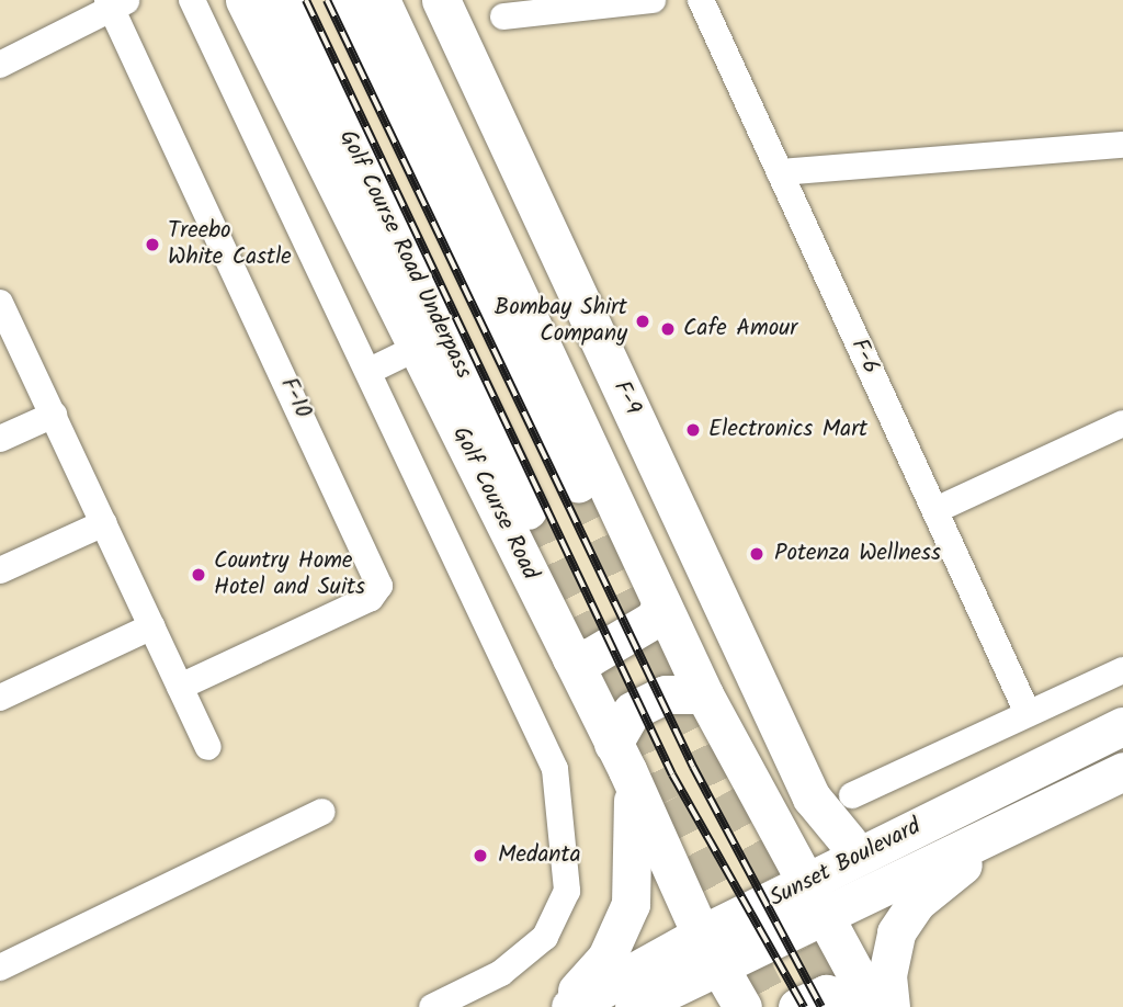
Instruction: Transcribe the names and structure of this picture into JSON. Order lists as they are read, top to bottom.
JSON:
{
  "streets": {
    "street": [
      "Golf Course Road Underpass",
      "F-6",
      "F-10",
      "F-9",
      "Golf Course Road",
      "Sunset Boulevard"
    ]
  },
  "crossings": [
    ["F-9", "Sunset Boulevard"],
    ["Golf Course Road", "Sunset Boulevard"]
  ],
  "places": [
    "Treebo White Castle",
    "Bombay Shirt Company",
    "Cafe Amour",
    "Electronics Mart",
    "Potenza Wellness",
    "Country Home Hotel and Suits",
    "Medanta"
  ]
}
